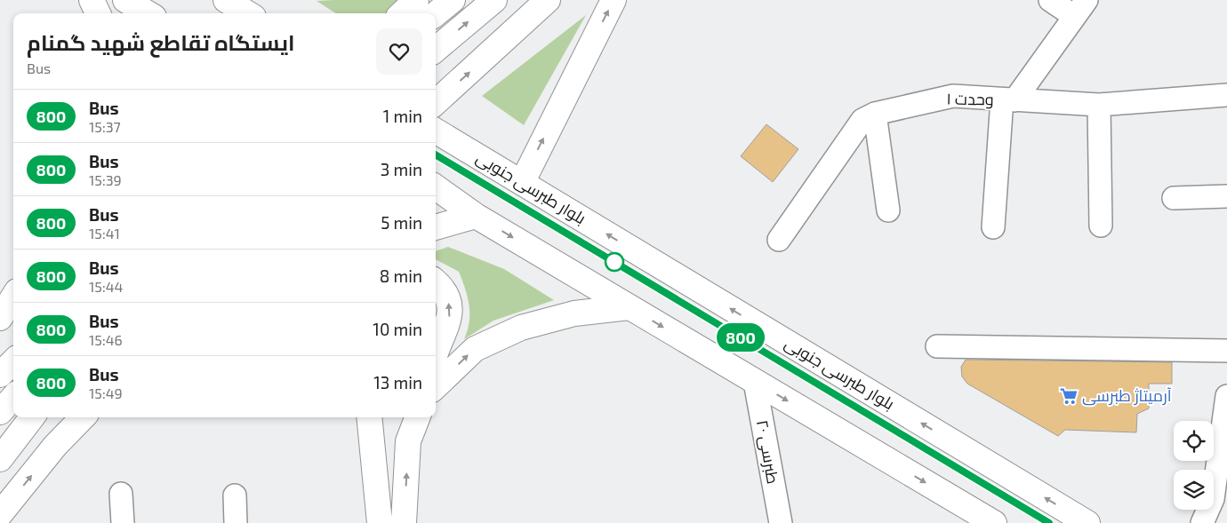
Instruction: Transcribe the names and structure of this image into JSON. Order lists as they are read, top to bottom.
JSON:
{
  "streets": {
    "main road": ["بلوار طبرسی جنوبی"],
    "street": ["وحدت ۱", "طبرسی ۲۰"]
  },
  "places": {
    "supermarket": ["آرمیتاژ طبرسی"]
  },
  "lines": ["bus line 800"],
  "page": {
    "on_map": "800",
    "heading": ["ایستگاه تقاطع شهید گمنام", "Bus"],
    "list": [
      {
        "mark": "800",
        "name": "Bus",
        "note": "15:37",
        "value": "1 min"
      },
      {
        "mark": "800",
        "name": "Bus",
        "note": "15:39",
        "value": "3 min"
      },
      {
        "mark": "800",
        "name": "Bus",
        "note": "15:41",
        "value": "5 min"
      },
      {
        "mark": "800",
        "name": "Bus",
        "note": "15:44",
        "value": "8 min"
      },
      {
        "mark": "800",
        "name": "Bus",
        "note": "15:46",
        "value": "10 min"
      },
      {
        "mark": "800",
        "name": "Bus",
        "note": "15:49",
        "value": "13 min"
      }
    ]
  }
}
